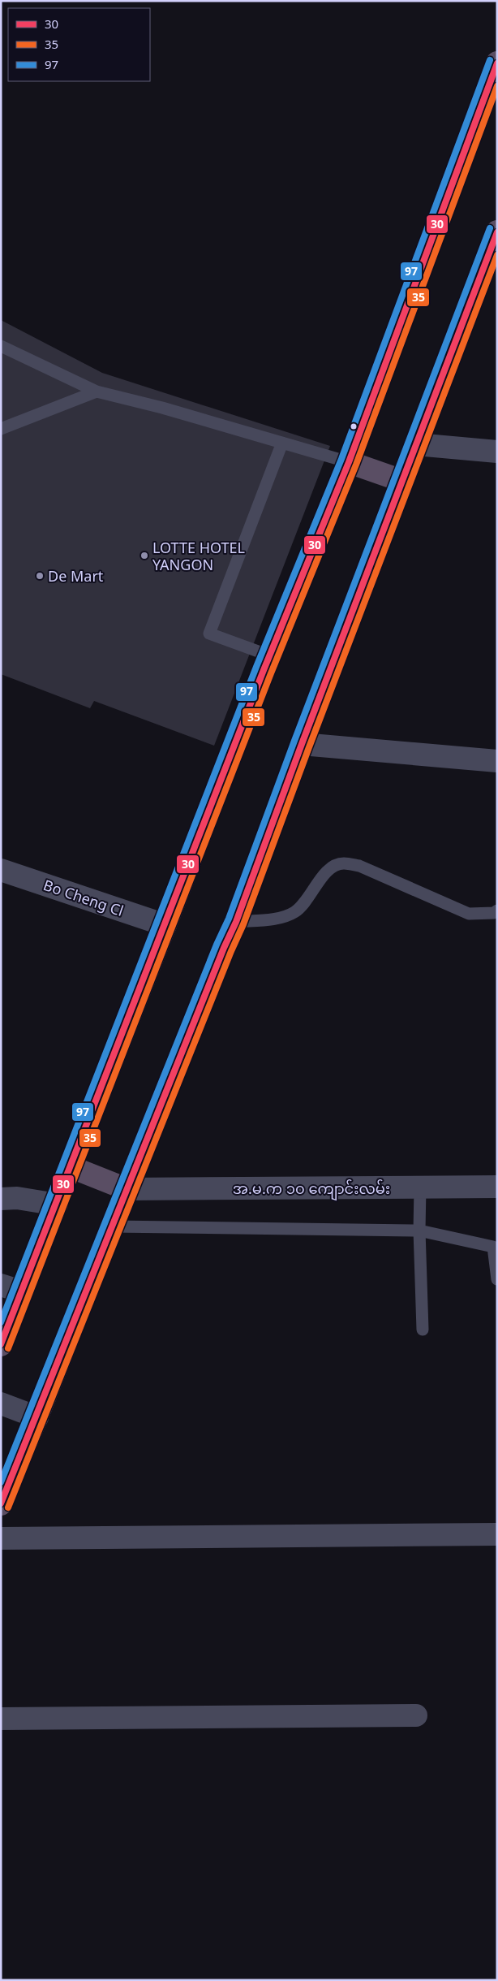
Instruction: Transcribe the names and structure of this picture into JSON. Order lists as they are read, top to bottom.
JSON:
{
  "streets": {
    "street": ["Bo Cheng Cl", "အ.မ.က ၁၀ ကျောင်းလမ်း"]
  },
  "places": ["LOTTE HOTEL YANGON", "De Mart"],
  "lines": ["transit line 97", "transit line 30", "transit line 35"],
  "legend": ["30", "35", "97"]
}
